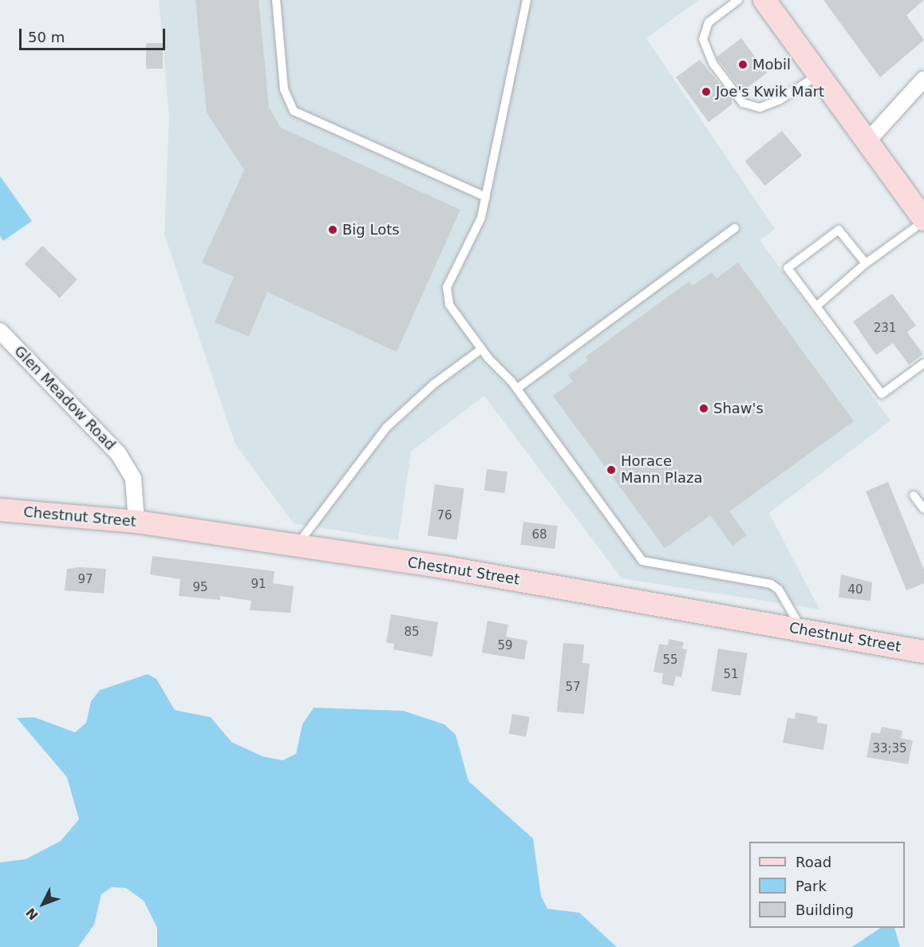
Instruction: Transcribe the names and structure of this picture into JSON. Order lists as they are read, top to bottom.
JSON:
{
  "streets": {
    "main road": ["Chestnut Street"],
    "street": ["Glen Meadow Road"]
  },
  "crossings": [
    ["Glen Meadow Road", "Chestnut Street"]
  ],
  "places": [
    "Mobil",
    "Joe's Kwik Mart",
    "Big Lots",
    "Shaw's",
    "Horace Mann Plaza"
  ],
  "house_numbers": [
    "231",
    "76",
    "68",
    "97",
    "91",
    "95",
    "40",
    "85",
    "59",
    "55",
    "51",
    "57",
    "33;35"
  ],
  "legend": ["Road", "Park", "Building"],
  "scale_bar": "50 m",
  "north": "bottom left"
}
